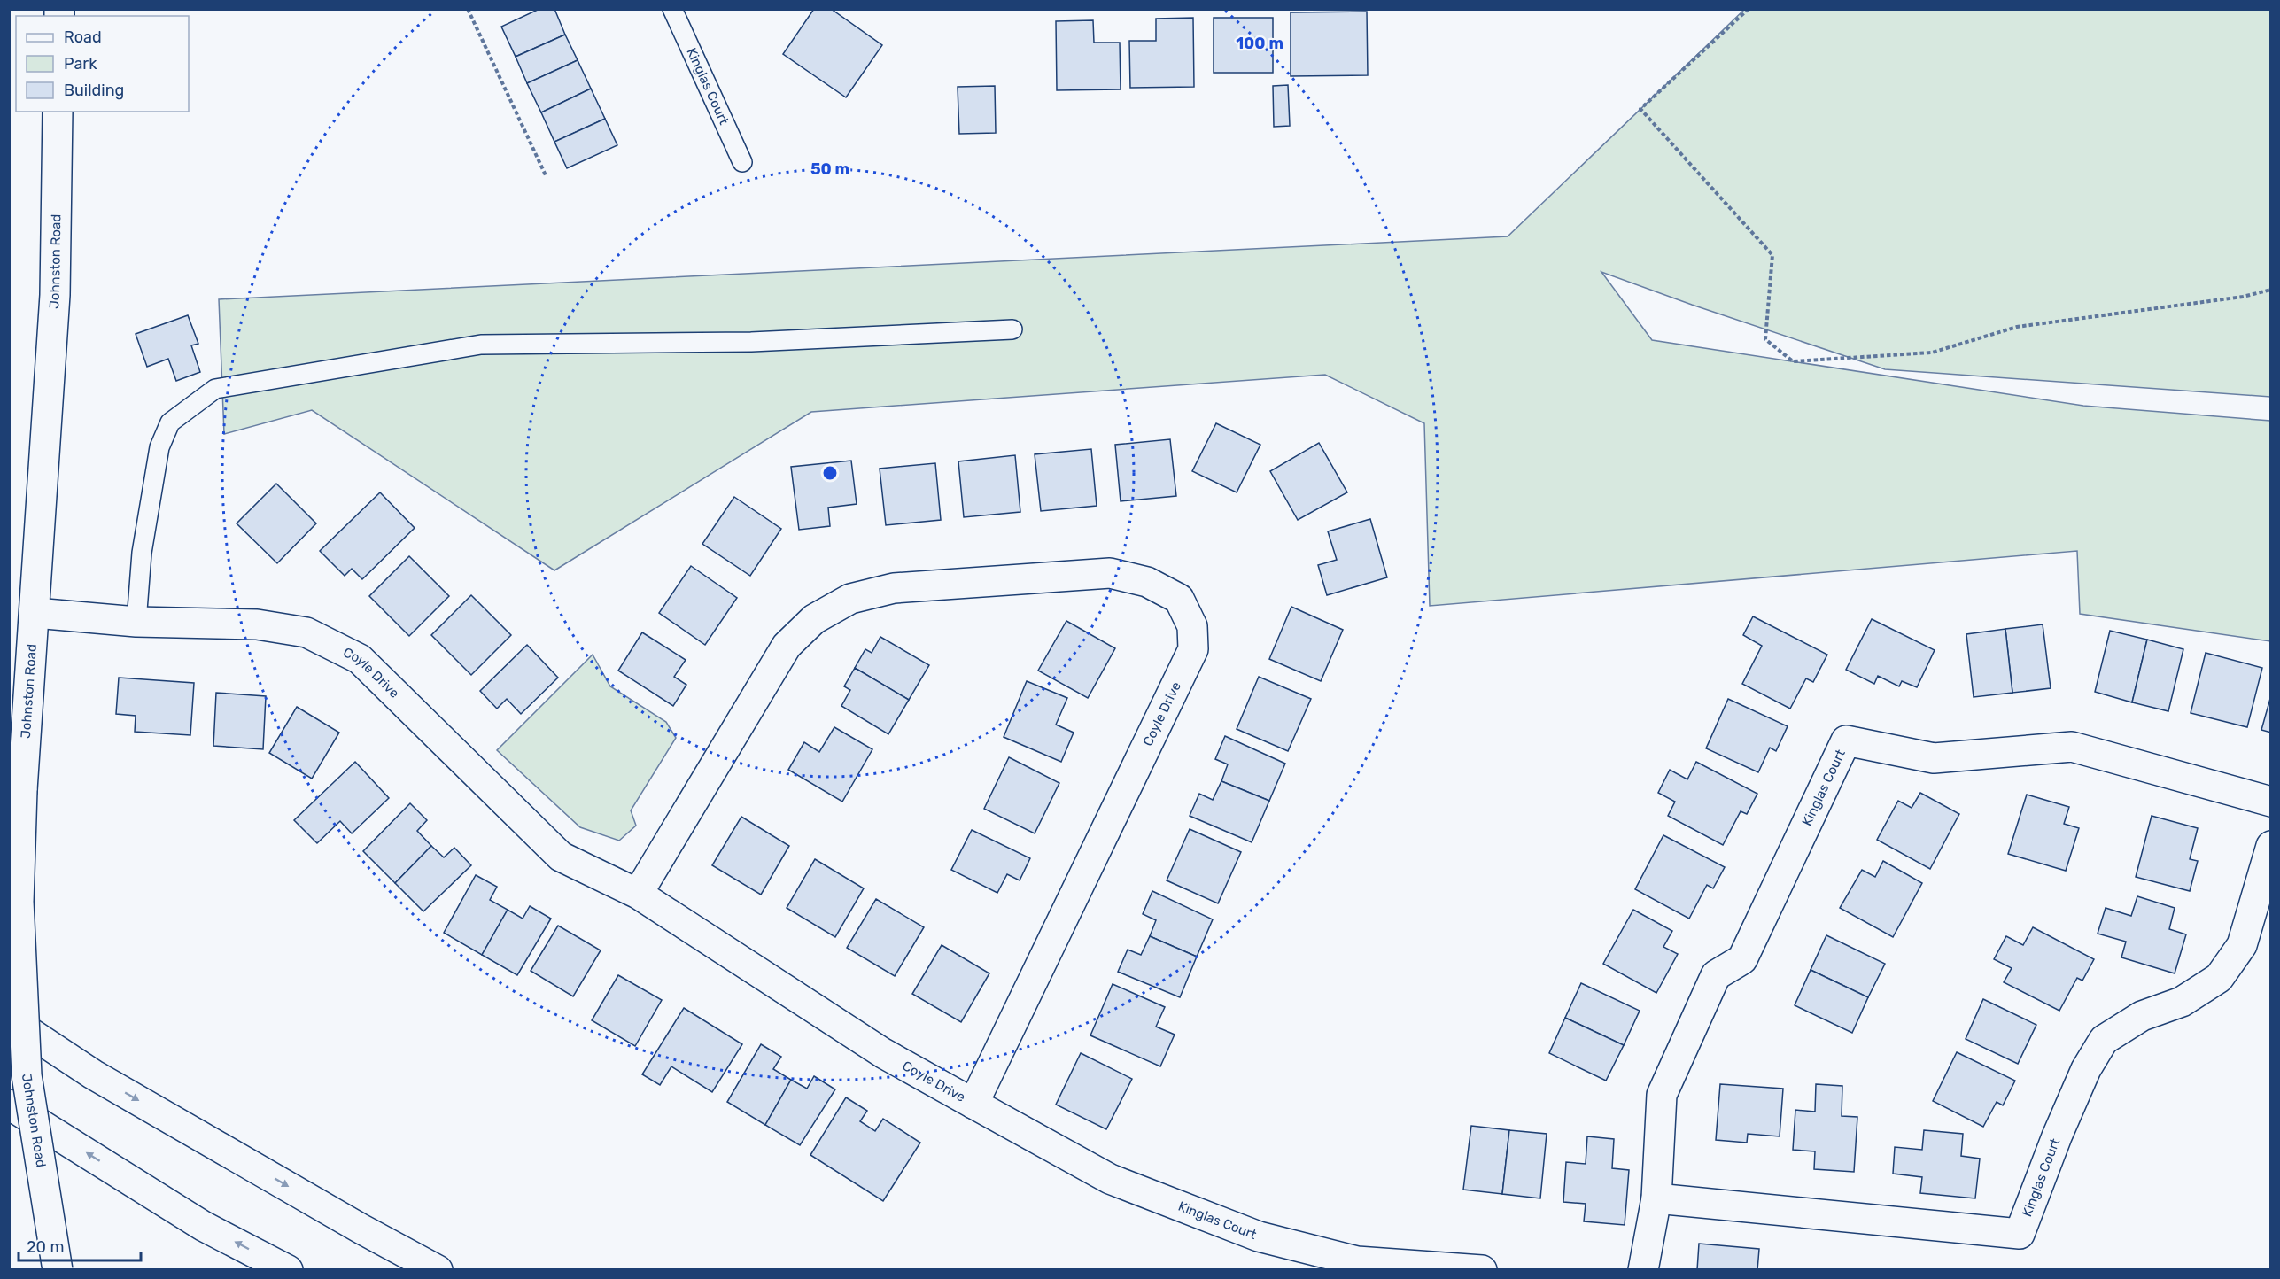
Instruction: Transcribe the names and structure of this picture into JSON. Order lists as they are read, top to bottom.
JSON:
{
  "streets": {
    "main road": ["Kinglas Court", "Johnston Road", "Coyle Drive"]
  },
  "crossings": [
    ["Kinglas Court", "Coyle Drive"],
    ["Johnston Road", "Coyle Drive"]
  ],
  "legend": ["Road", "Park", "Building"],
  "scale_bar": "20 m",
  "rings": ["100 m", "50 m"]
}
